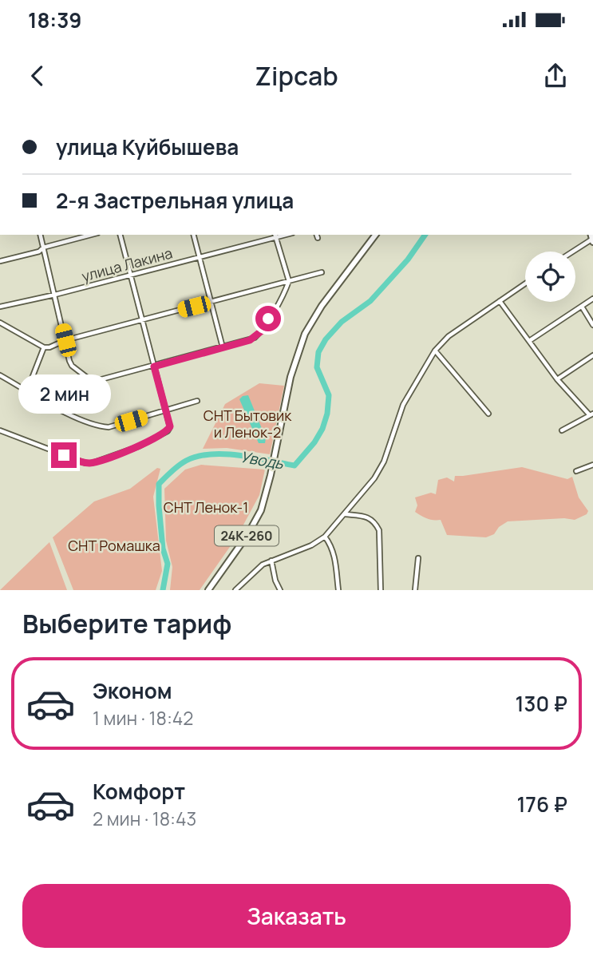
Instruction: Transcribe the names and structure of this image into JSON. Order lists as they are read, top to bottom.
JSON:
{
  "streets": {
    "main road": ["24К-260"],
    "street": ["улица Лакина"]
  },
  "water": ["Уводь"],
  "parks": ["СНТ Бытовик и Ленок-2", "СНТ Ленок-1", "СНТ Ромашка"],
  "page": {
    "status": "18:39",
    "header": "Zipcab",
    "banner": ["улица Куйбышева", "2-я Застрельная улица"],
    "bubble": "2 мин",
    "heading": "Выберите тариф",
    "list": [
      {
        "name": "Эконом",
        "note": "1 мин · 18:42",
        "value": "130 ₽"
      },
      {
        "name": "Комфорт",
        "note": "2 мин · 18:43",
        "value": "176 ₽"
      }
    ],
    "buttons": "Заказать"
  }
}
